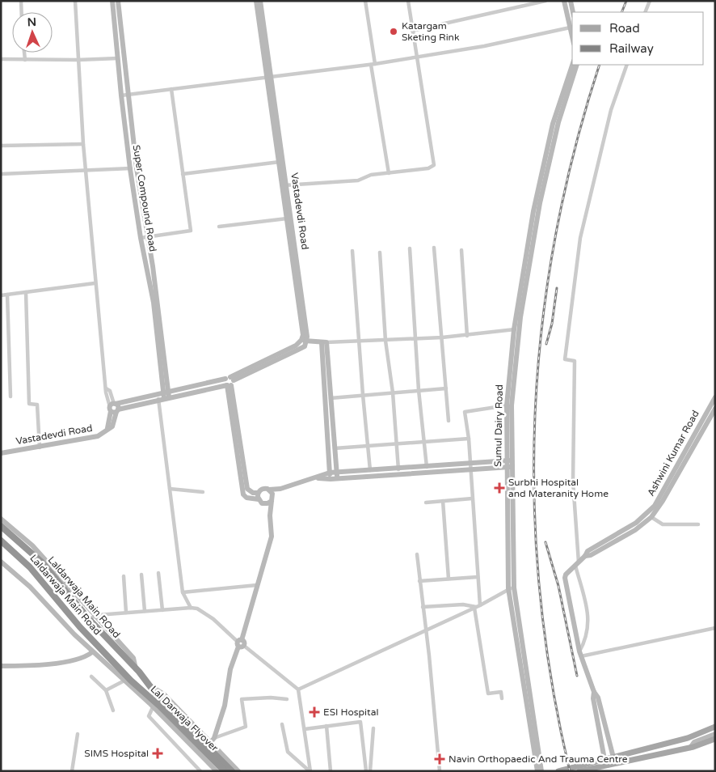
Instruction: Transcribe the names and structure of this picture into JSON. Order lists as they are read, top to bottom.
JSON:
{
  "streets": {
    "highway": ["Laldarwaja Main Road", "Laldarwaja Main ROad", "Lal Darwaja Flyover"],
    "street": [
      "Super Compound Road",
      "Vastadevdi Road",
      "Sumul Dairy Road",
      "Ashwini Kumar Road"
    ]
  },
  "crossings": [
    ["Laldarwaja Main Road", "Lal Darwaja Flyover"],
    ["Laldarwaja Main ROad", "Lal Darwaja Flyover"]
  ],
  "places": {
    "other": ["Katargam Sketing Rink"],
    "health": [
      "Surbhi Hospital and Materanity Home",
      "ESI Hospital",
      "SIMS Hospital",
      "Navin Orthopaedic And Trauma Centre"
    ]
  },
  "legend": ["Road", "Railway"],
  "north": "top"
}
